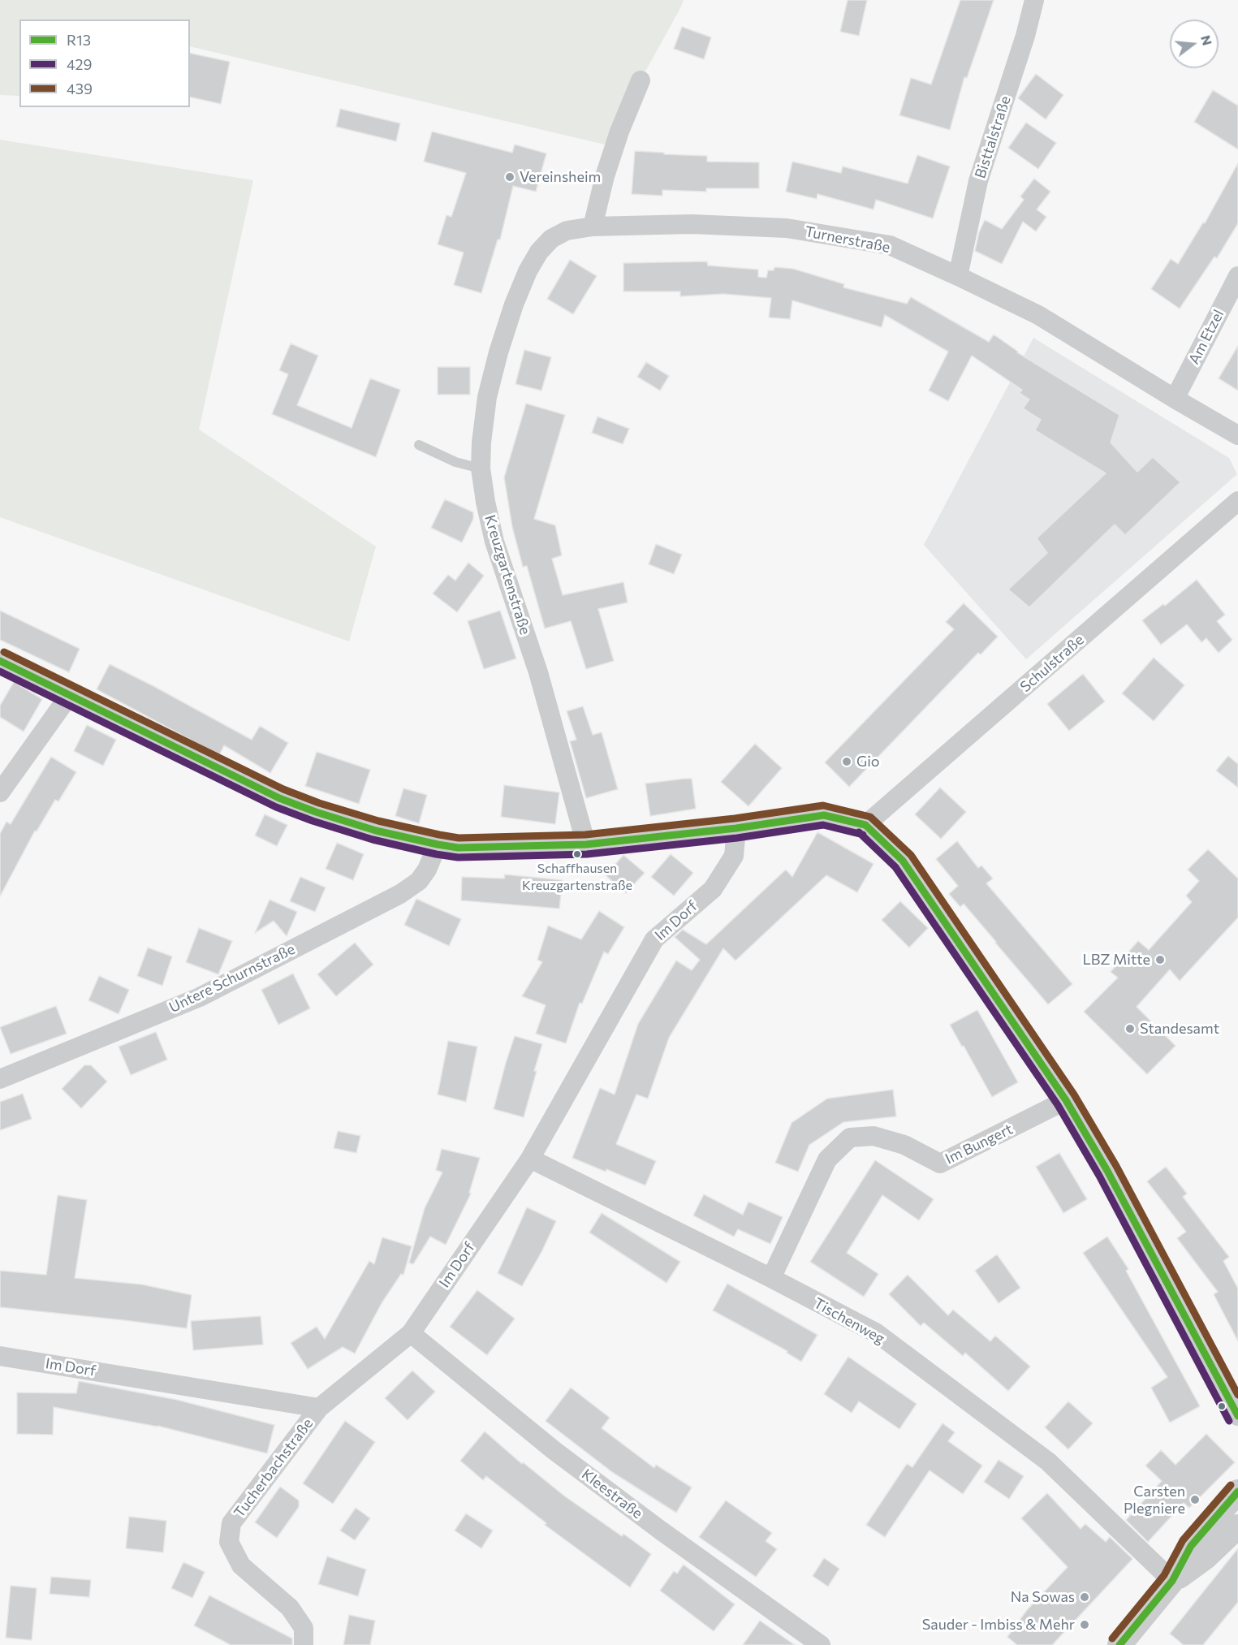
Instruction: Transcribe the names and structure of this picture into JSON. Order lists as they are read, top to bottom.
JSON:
{
  "streets": {
    "street": [
      "Bisttalstraße",
      "Turnerstraße",
      "Am Etzel",
      "Kreuzgartenstraße",
      "Schulstraße",
      "Im Dorf",
      "Untere Schurnstraße",
      "Im Bungert",
      "Tischenweg",
      "Tucherbachstraße",
      "Kleestraße"
    ]
  },
  "crossings": [
    ["Bisttalstraße", "Turnerstraße"],
    ["Turnerstraße", "Am Etzel"],
    ["Turnerstraße", "Kreuzgartenstraße"],
    ["Im Dorf", "Tischenweg"],
    ["Im Dorf", "Tucherbachstraße"],
    ["Im Dorf", "Kleestraße"],
    ["Im Bungert", "Tischenweg"]
  ],
  "places": [
    "Vereinsheim",
    "Gio",
    "Schaffhausen Kreuzgartenstraße",
    "LBZ Mitte",
    "Standesamt",
    "Carsten Plegniere",
    "Na Sowas",
    "Sauder - Imbiss & Mehr"
  ],
  "lines": ["transit line 439", "transit line R13", "transit line 429"],
  "legend": ["R13", "429", "439"],
  "north": "right"
}
